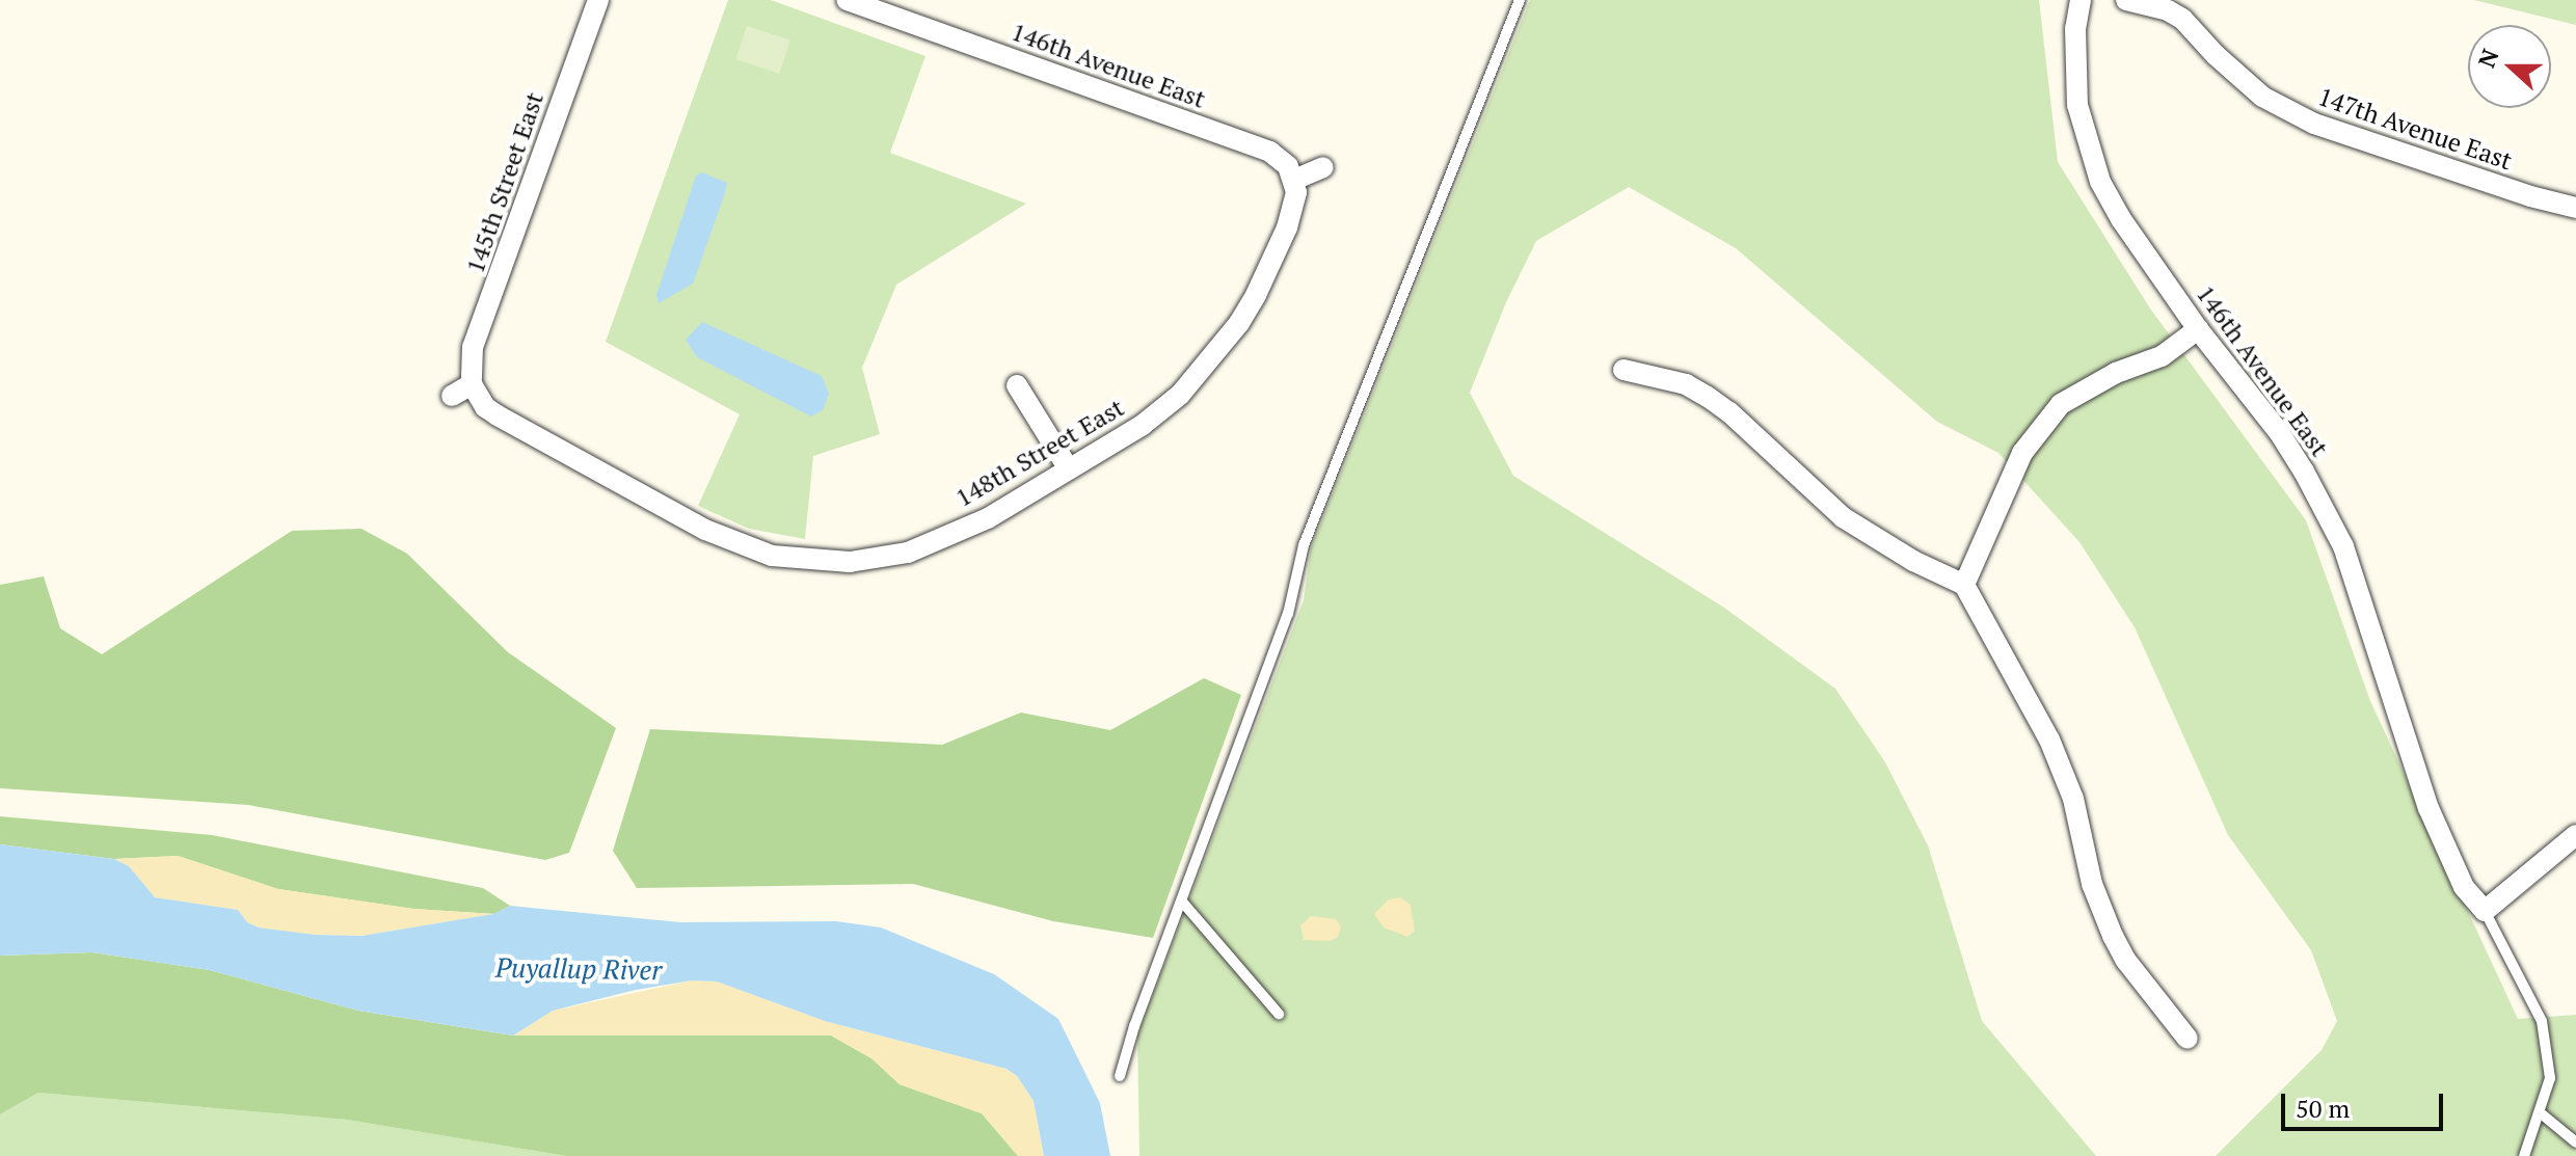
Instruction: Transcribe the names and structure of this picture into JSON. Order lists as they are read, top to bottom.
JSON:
{
  "streets": {
    "street": [
      "146th Avenue East",
      "147th Avenue East",
      "145th Street East",
      "148th Street East"
    ]
  },
  "crossings": [
    ["146th Avenue East", "148th Street East"],
    ["145th Street East", "148th Street East"]
  ],
  "water": ["Puyallup River"],
  "scale_bar": "50 m",
  "north": "left"
}
